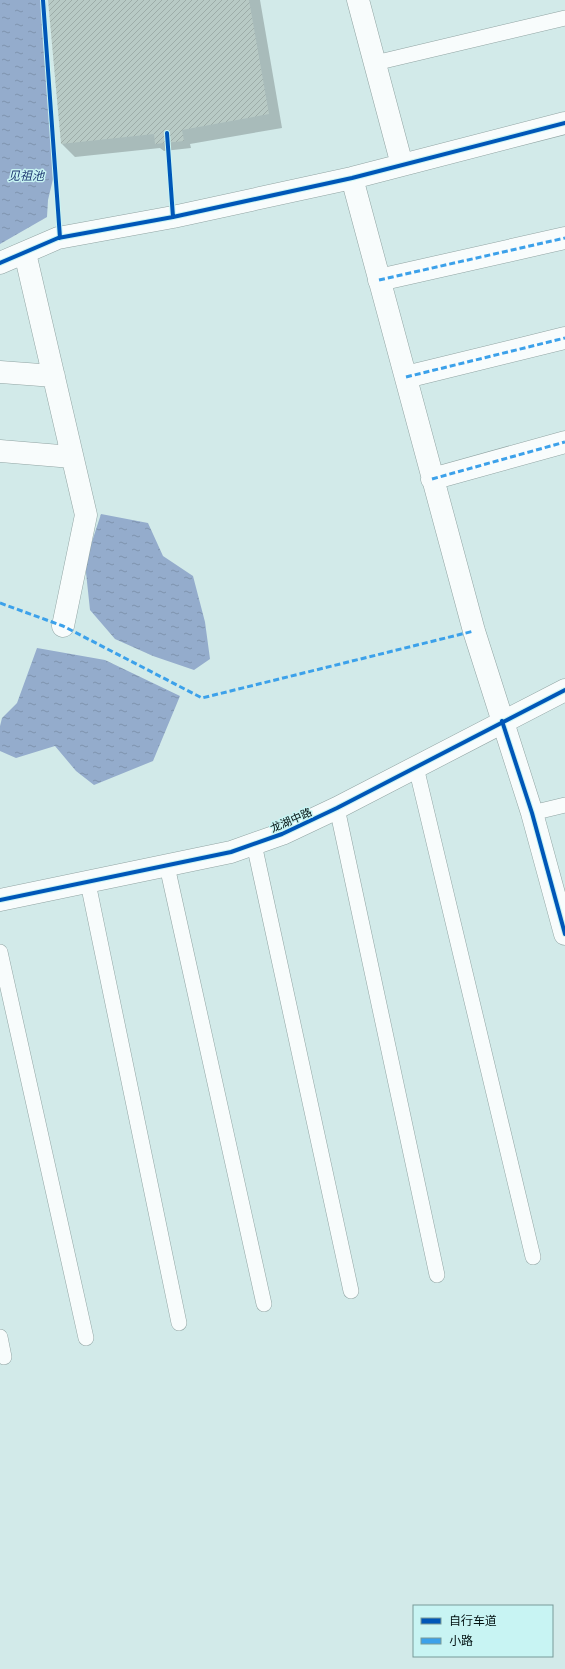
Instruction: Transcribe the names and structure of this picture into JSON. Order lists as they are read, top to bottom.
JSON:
{
  "streets": {
    "street": ["龙湖中路"]
  },
  "water": ["见祖池"],
  "legend": ["自行车道", "小路"]
}
